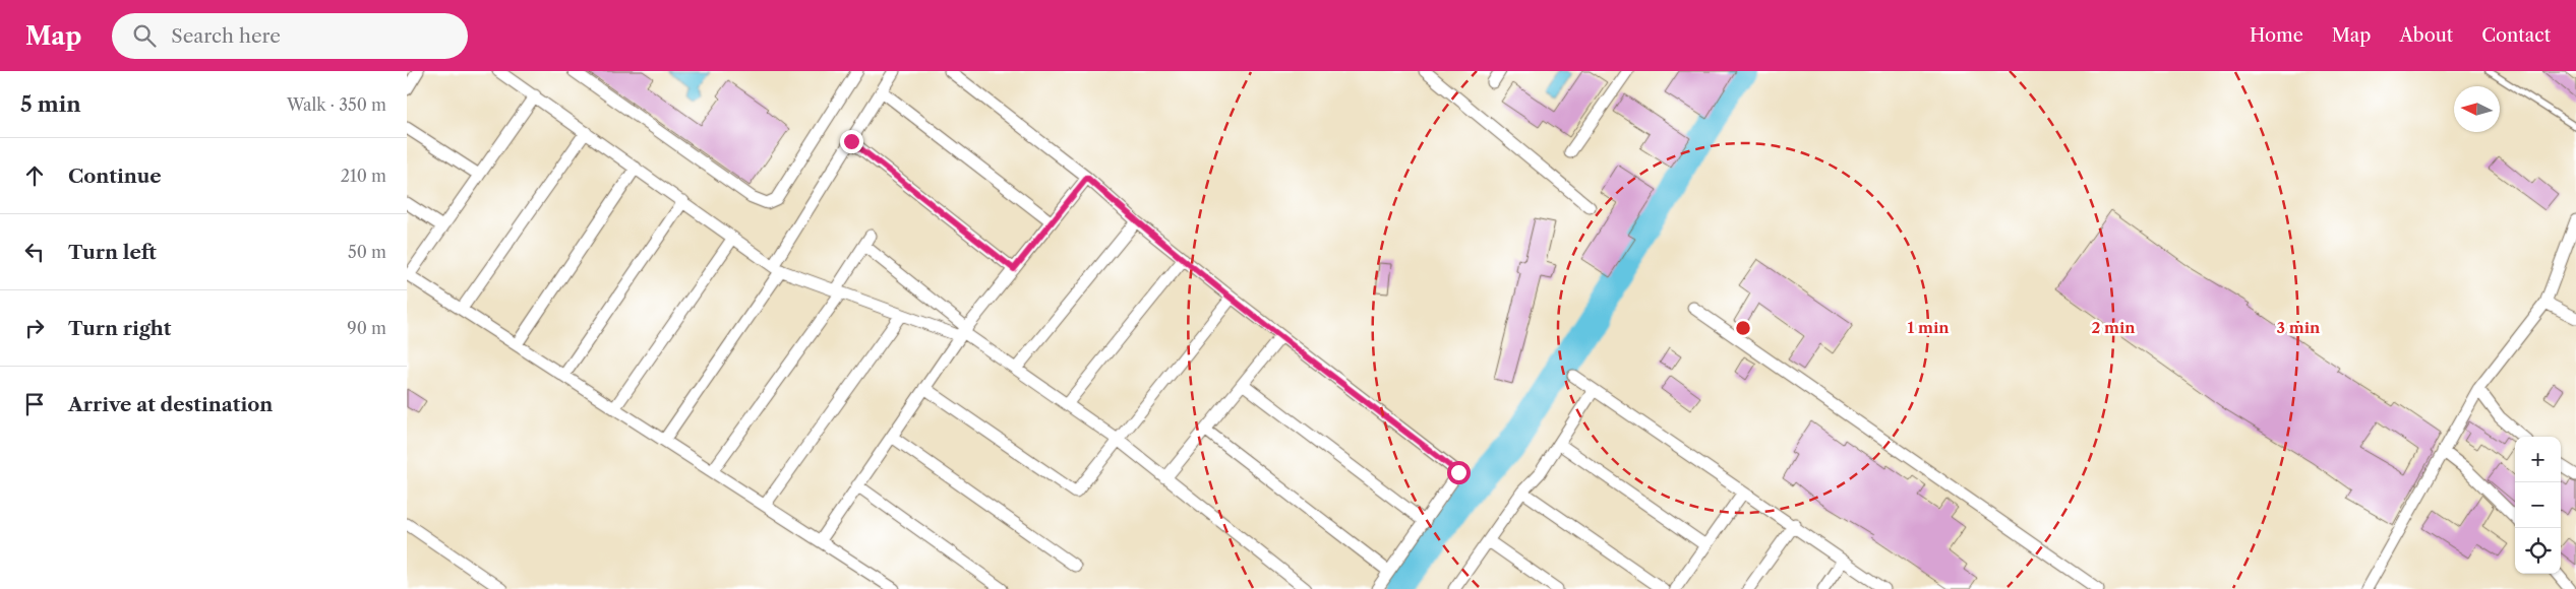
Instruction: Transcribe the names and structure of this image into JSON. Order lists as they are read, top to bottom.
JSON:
{
  "north": "left",
  "page": {
    "header": "Map",
    "search": "Search here",
    "nav": [
      "Home",
      "Map",
      "About",
      "Contact"
    ],
    "heading": ["5 min", "Walk · 350 m"],
    "list": [
      ["Continue", "210 m"],
      ["Turn left", "50 m"],
      ["Turn right", "90 m"],
      "Arrive at destination"
    ],
    "map_buttons": ["+", "−"]
  },
  "rings": ["1 min", "2 min", "3 min"]
}
